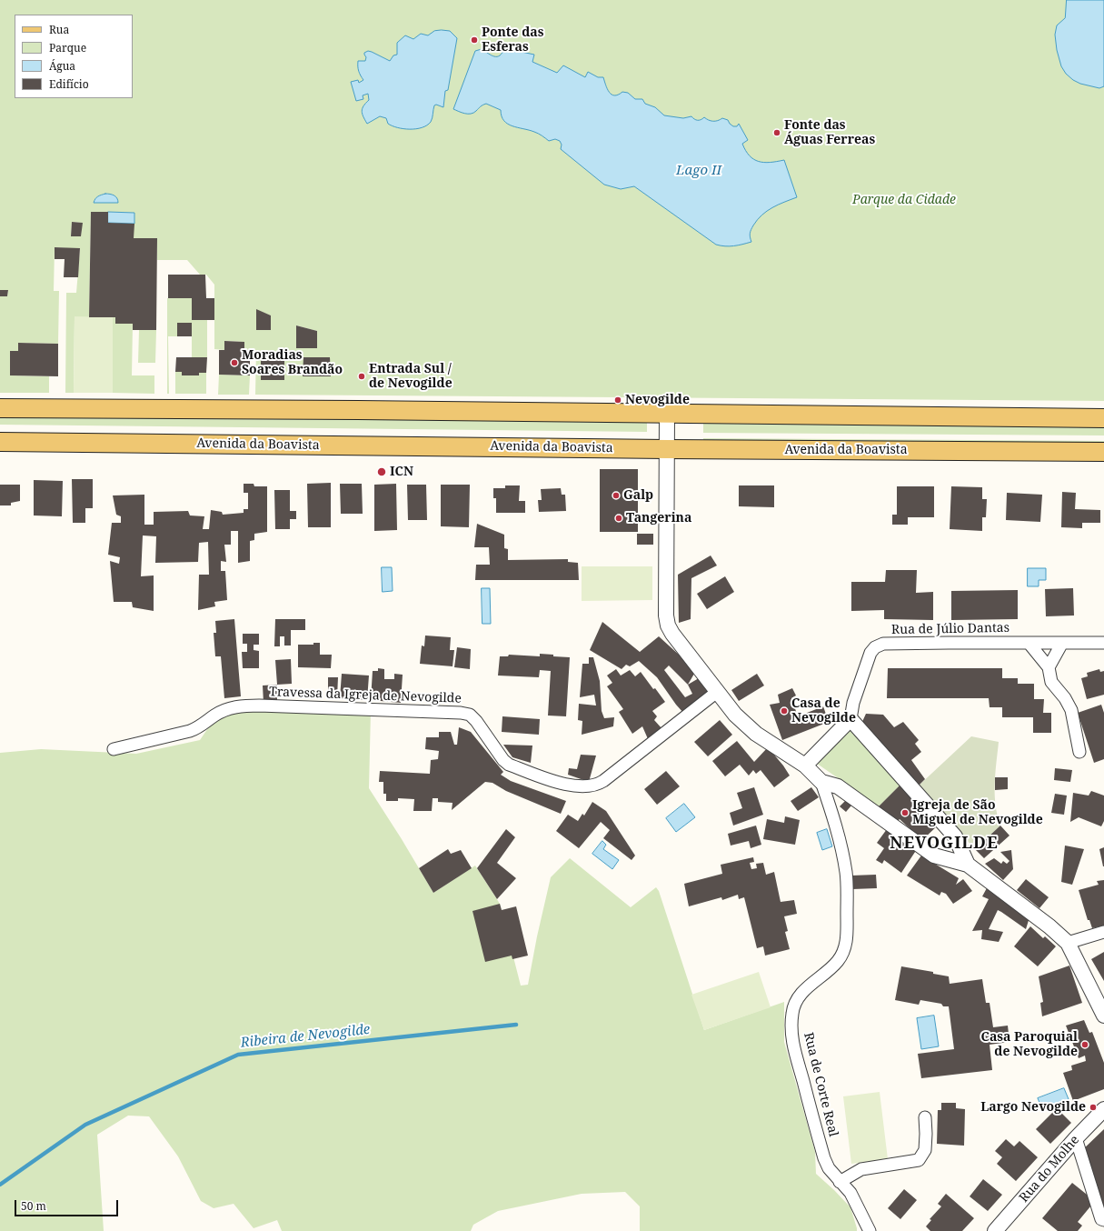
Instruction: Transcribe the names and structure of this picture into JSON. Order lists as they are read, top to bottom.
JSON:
{
  "streets": {
    "main road": ["Avenida da Boavista"],
    "street": [
      "Rua de Júlio Dantas",
      "Travessa da Igreja de Nevogilde",
      "Rua de Corte Real",
      "Rua do Molhe"
    ]
  },
  "districts": ["NEVOGILDE"],
  "water": ["Lago II", "Ribeira de Nevogilde"],
  "parks": ["Parque da Cidade"],
  "places": [
    "Ponte das Esferas",
    "Fonte das Águas Ferreas",
    "Moradias Soares Brandão",
    "Entrada Sul / de Nevogilde",
    "Nevogilde",
    "ICN",
    "Galp",
    "Tangerina",
    "Casa de Nevogilde",
    "Igreja de São Miguel de Nevogilde",
    "Casa Paroquial de Nevogilde",
    "Largo Nevogilde"
  ],
  "legend": [
    "Rua",
    "Parque",
    "Água",
    "Edifício"
  ],
  "scale_bar": "50 m"
}
